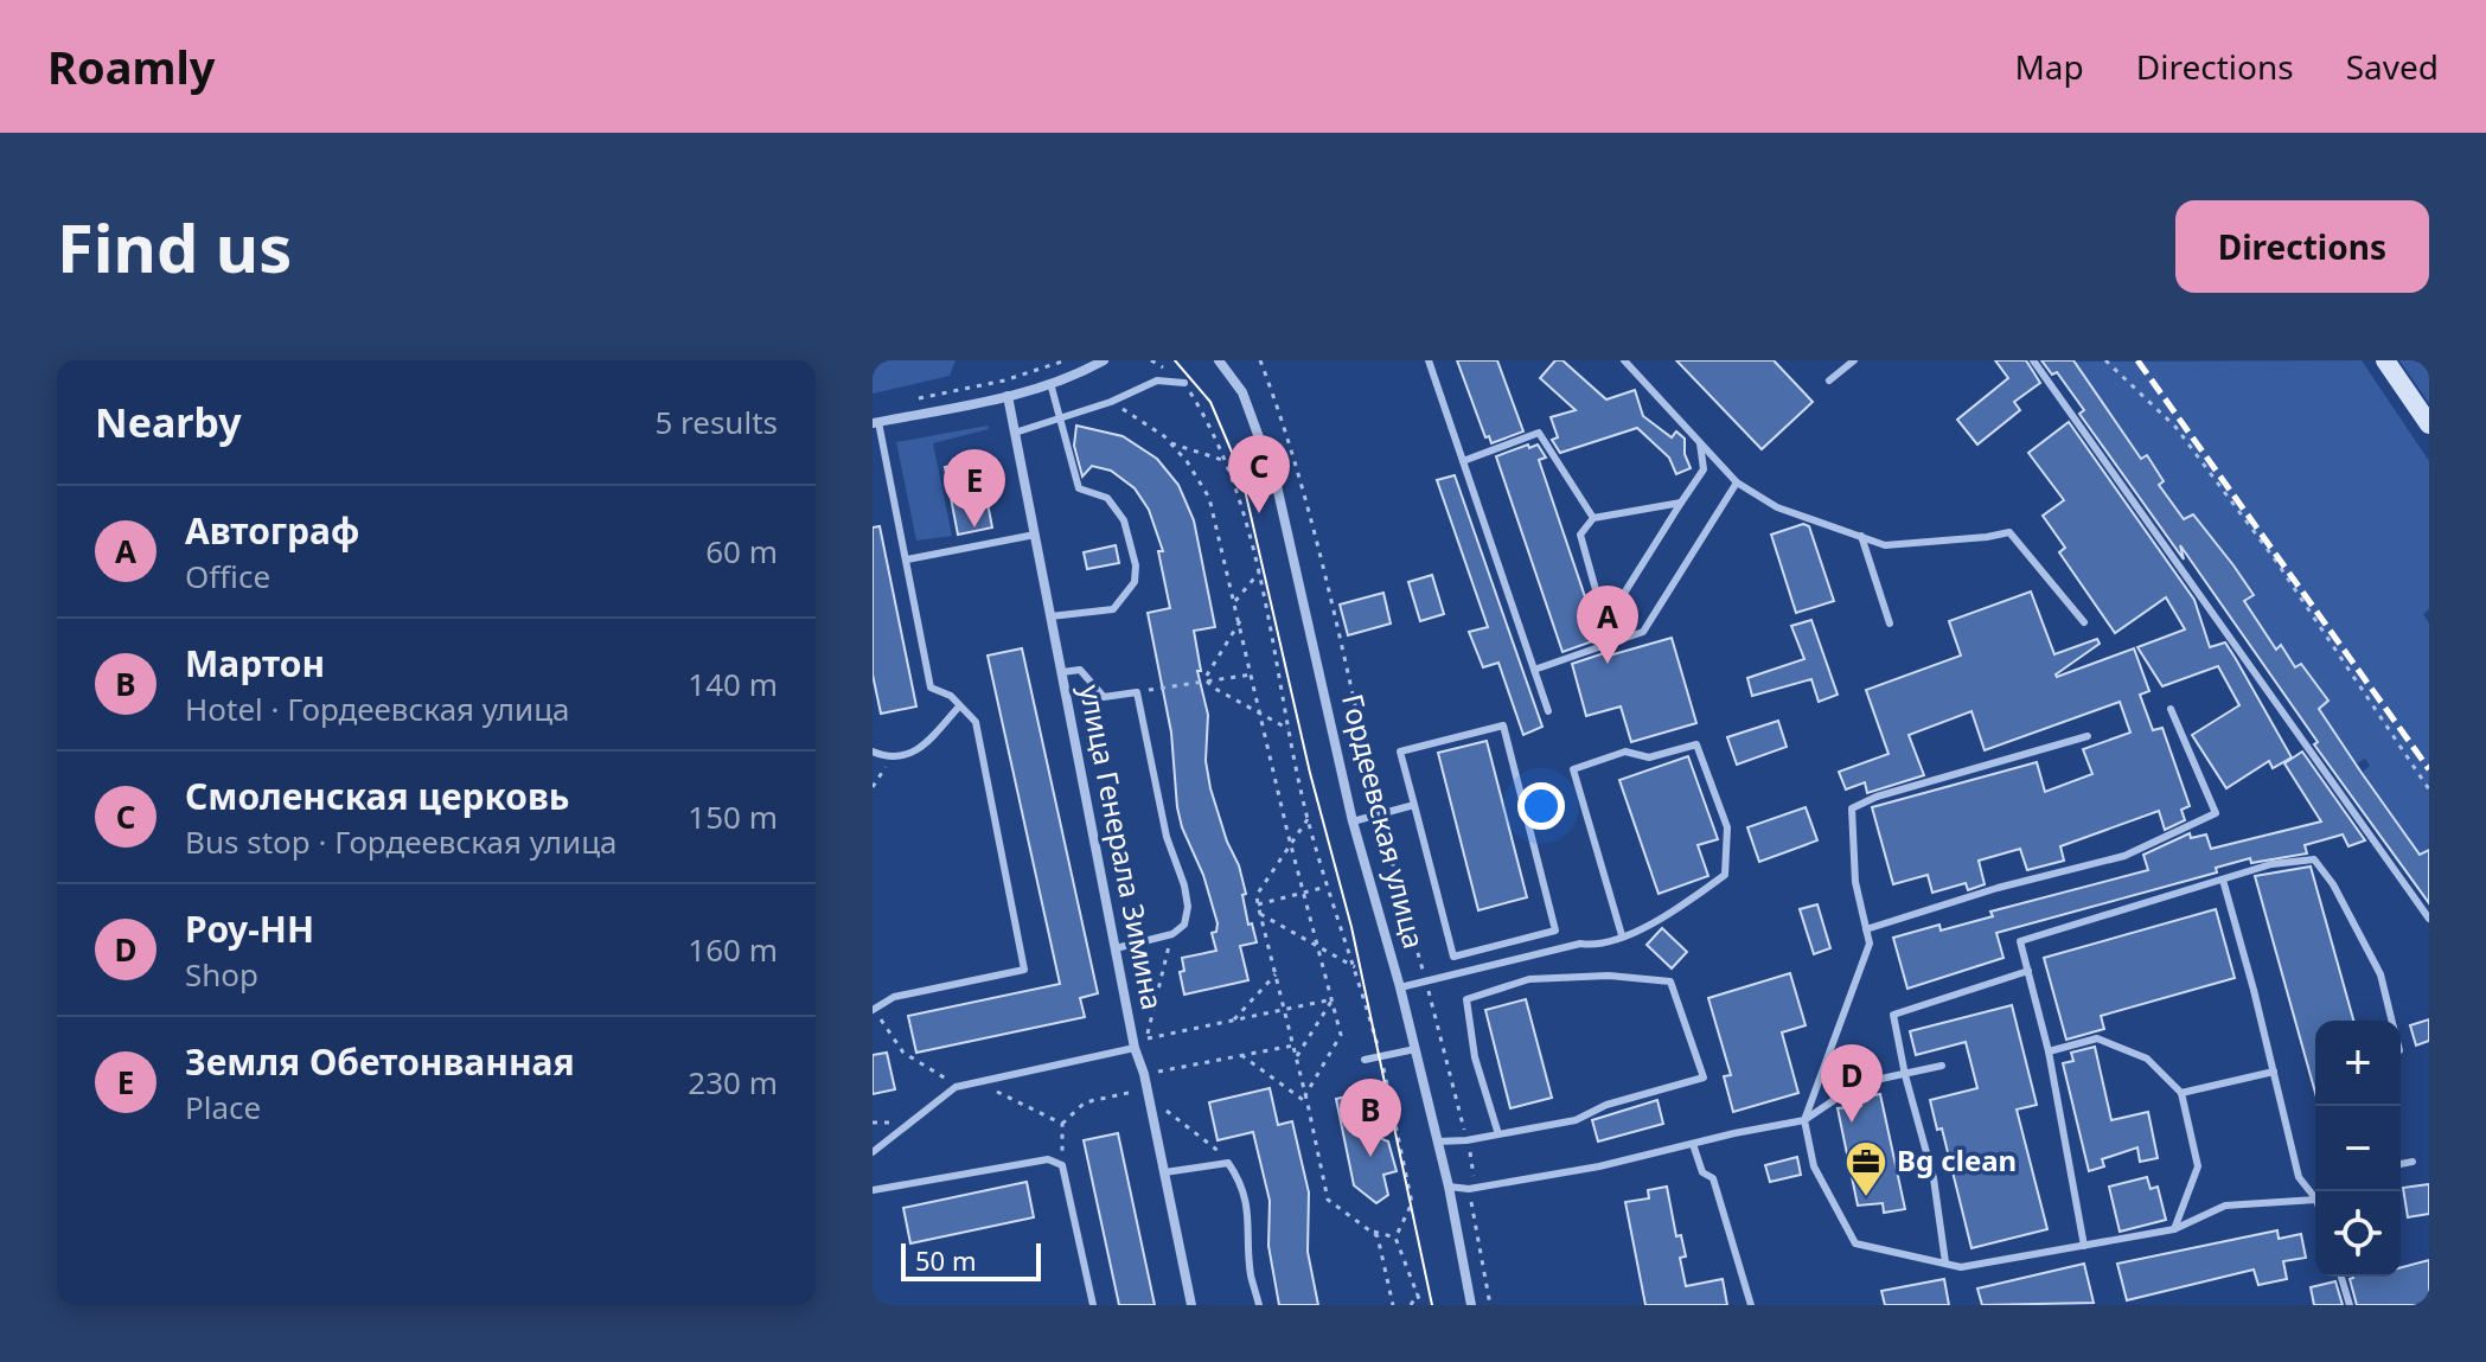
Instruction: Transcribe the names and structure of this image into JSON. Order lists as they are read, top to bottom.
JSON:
{
  "streets": {
    "street": ["Гордеевская улица", "улица Генерала Зимина"]
  },
  "places": {
    "office": ["Bg clean"]
  },
  "scale_bar": "50 m",
  "page": {
    "header": "Roamly",
    "nav": ["Map", "Directions", "Saved"],
    "buttons": "Directions",
    "title": "Find us",
    "heading": ["Nearby", "5 results"],
    "pins": [
      "C",
      "E",
      "A",
      "D",
      "B"
    ],
    "list": [
      {
        "mark": "A",
        "name": "Автограф",
        "note": "Office",
        "value": "60 m"
      },
      {
        "mark": "B",
        "name": "Мартон",
        "note": "Hotel · Гордеевская улица",
        "value": "140 m"
      },
      {
        "mark": "C",
        "name": "Смоленская церковь",
        "note": "Bus stop · Гордеевская улица",
        "value": "150 m"
      },
      {
        "mark": "D",
        "name": "Роу-НН",
        "note": "Shop",
        "value": "160 m"
      },
      {
        "mark": "E",
        "name": "Земля Обетонванная",
        "note": "Place",
        "value": "230 m"
      }
    ],
    "map_buttons": ["+", "−"],
    "scale": "50 m"
  }
}
